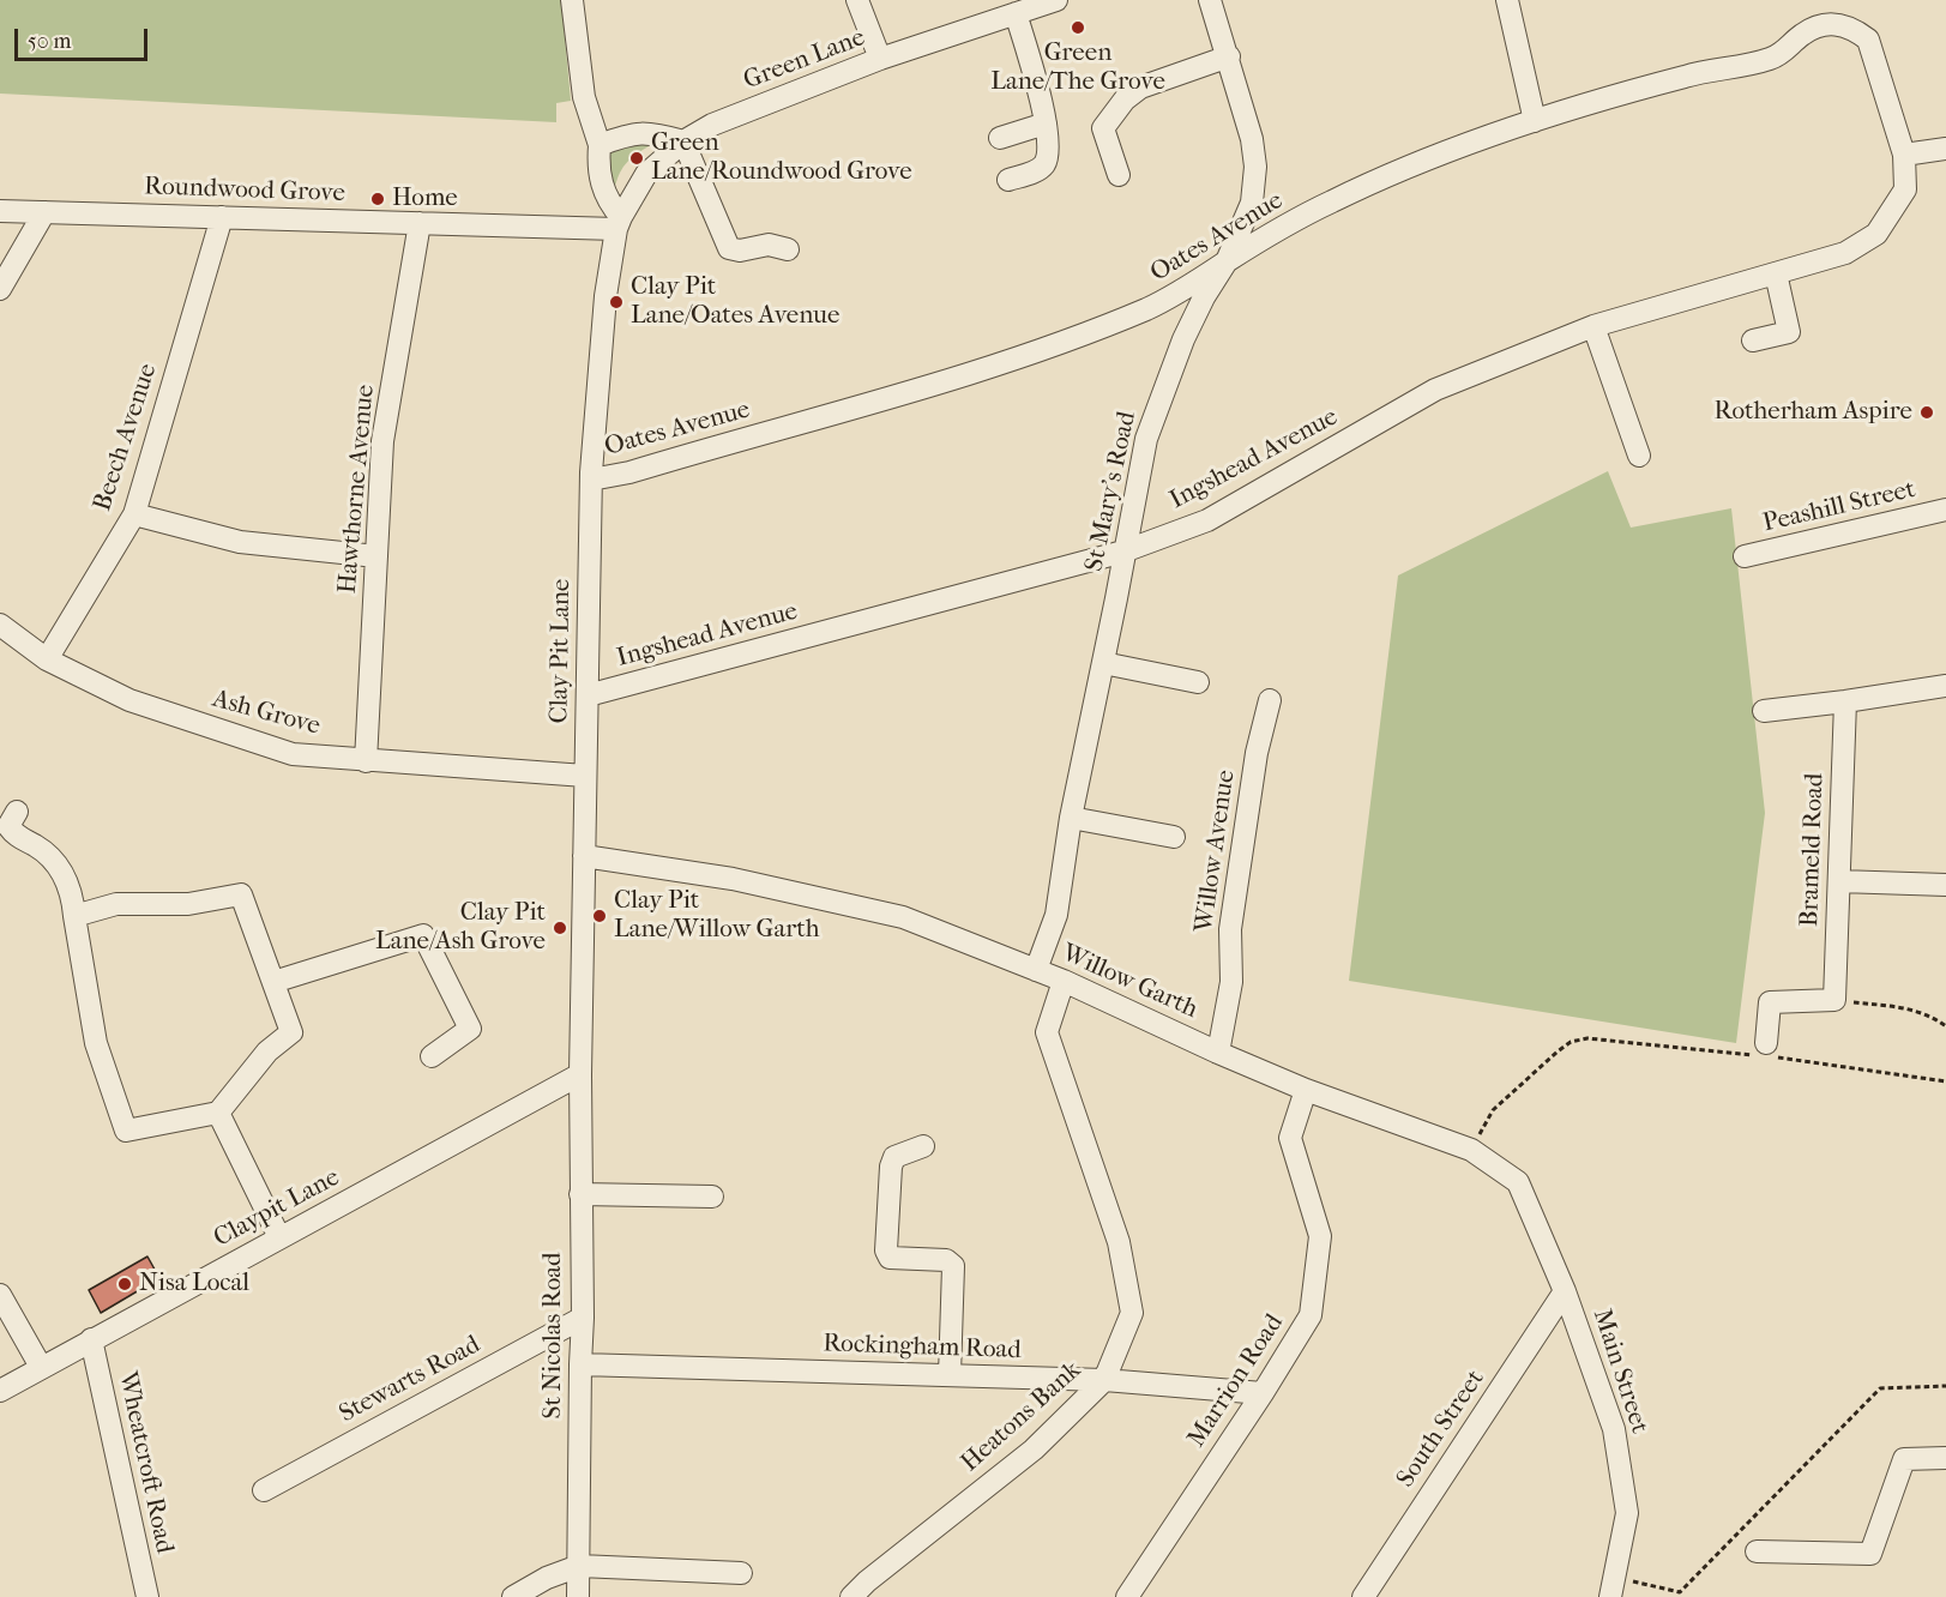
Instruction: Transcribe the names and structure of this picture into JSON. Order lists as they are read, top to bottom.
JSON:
{
  "streets": {
    "street": [
      "Green Lane",
      "Roundwood Grove",
      "Oates Avenue",
      "Beech Avenue",
      "Ingshead Avenue",
      "Hawthorne Avenue",
      "St Mary's Road",
      "Peashill Street",
      "Clay Pit Lane",
      "Ash Grove",
      "Brameld Road",
      "Willow Avenue",
      "Willow Garth",
      "Claypit Lane",
      "St Nicolas Road",
      "Rockingham Road",
      "Main Street",
      "Stewarts Road",
      "Marrion Road",
      "Heatons Bank",
      "South Street",
      "Wheatcroft Road"
    ]
  },
  "crossings": [
    ["Green Lane", "Roundwood Grove"],
    ["Green Lane", "Clay Pit Lane"],
    ["Roundwood Grove", "Beech Avenue"],
    ["Roundwood Grove", "Hawthorne Avenue"],
    ["Roundwood Grove", "Clay Pit Lane"],
    ["Oates Avenue", "Ingshead Avenue"],
    ["Oates Avenue", "St Mary's Road"],
    ["Oates Avenue", "Clay Pit Lane"],
    ["Beech Avenue", "Ash Grove"],
    ["Ingshead Avenue", "St Mary's Road"],
    ["Ingshead Avenue", "Clay Pit Lane"],
    ["Hawthorne Avenue", "Ash Grove"],
    ["St Mary's Road", "Willow Garth"],
    ["Clay Pit Lane", "Ash Grove"],
    ["Clay Pit Lane", "Willow Garth"],
    ["Clay Pit Lane", "Claypit Lane"],
    ["Clay Pit Lane", "St Nicolas Road"],
    ["Willow Avenue", "Willow Garth"],
    ["Willow Garth", "Main Street"],
    ["Willow Garth", "Marrion Road"],
    ["Willow Garth", "Heatons Bank"],
    ["Willow Garth", "South Street"],
    ["Claypit Lane", "St Nicolas Road"],
    ["Claypit Lane", "Wheatcroft Road"],
    ["St Nicolas Road", "Rockingham Road"],
    ["St Nicolas Road", "Stewarts Road"],
    ["Rockingham Road", "Marrion Road"],
    ["Rockingham Road", "Heatons Bank"],
    ["Main Street", "South Street"]
  ],
  "places": [
    "Green Lane/The Grove",
    "Green Lane/Roundwood Grove",
    "Home",
    "Clay Pit Lane/Oates Avenue",
    "Rotherham Aspire",
    "Clay Pit Lane/Willow Garth",
    "Clay Pit Lane/Ash Grove",
    "Nisa Local"
  ],
  "scale_bar": "50 m"
}
